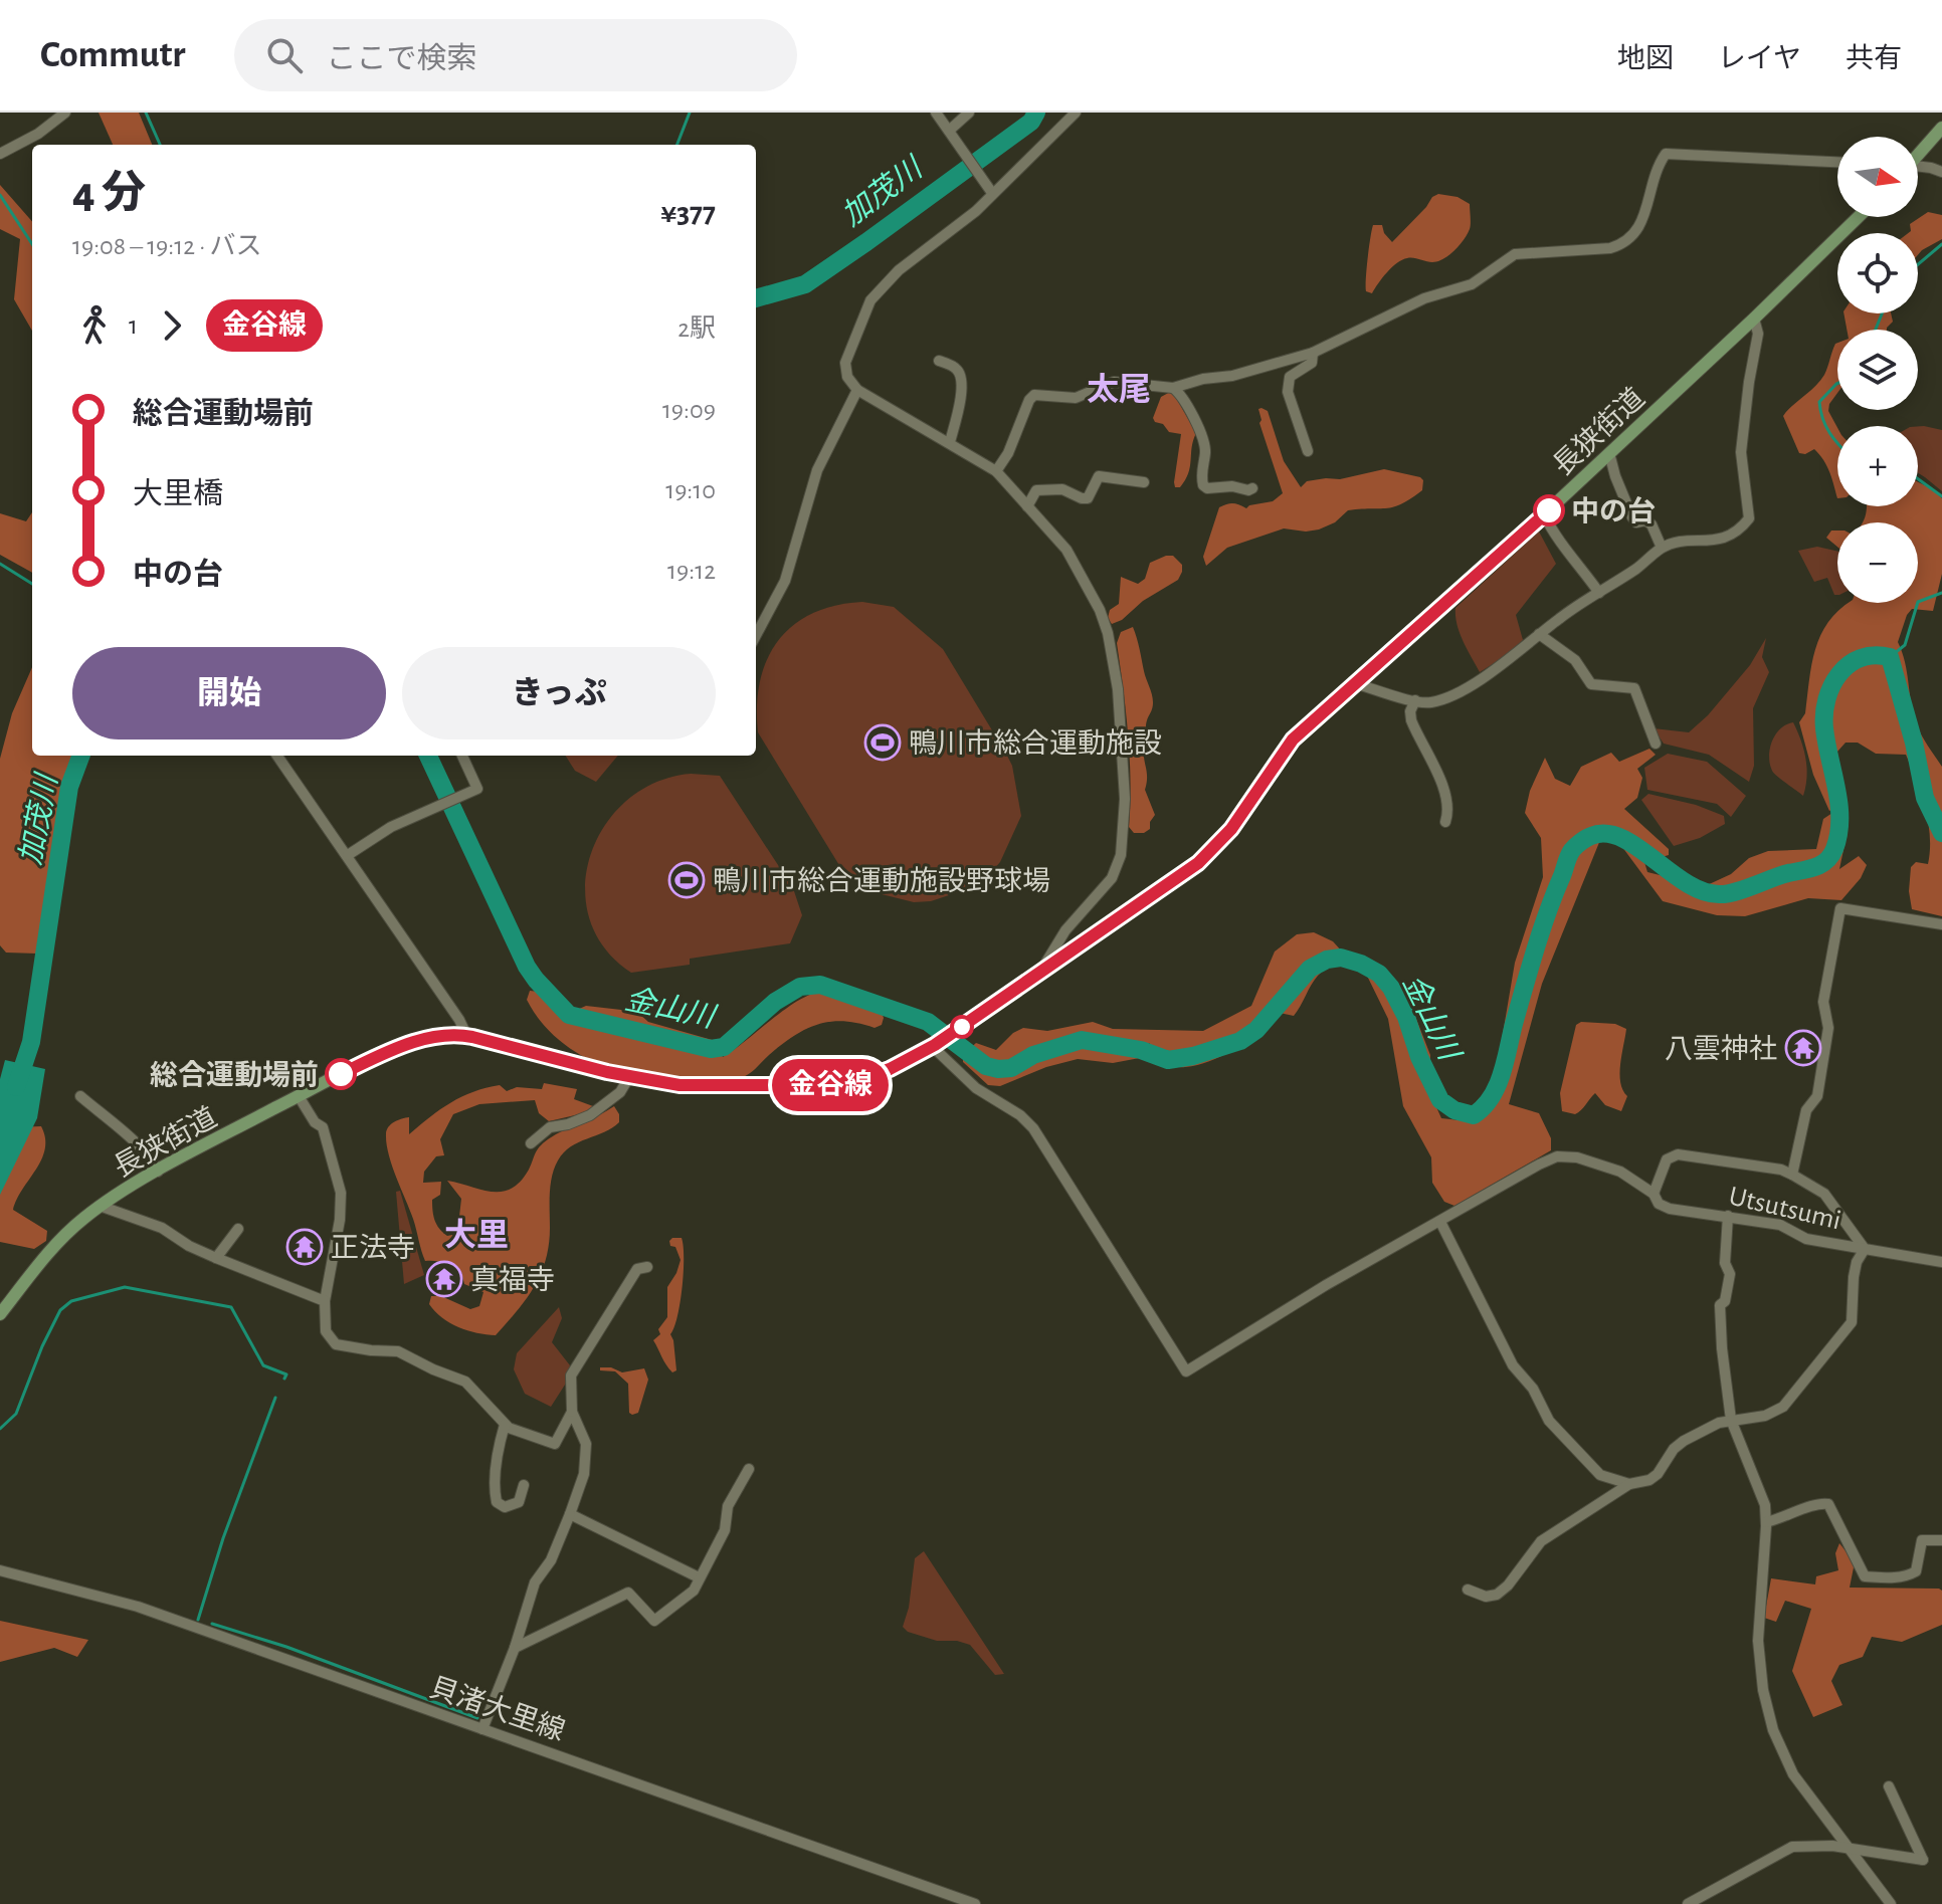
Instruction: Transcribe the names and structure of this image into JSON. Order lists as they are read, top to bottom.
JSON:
{
  "streets": {
    "main road": ["長狭街道"],
    "street": ["Utsutsumi", "貝渚大里線"]
  },
  "crossings": [
    ["長狭街道", "Utsutsumi"]
  ],
  "districts": ["太尾", "大里"],
  "water": ["加茂川", "金山川"],
  "places": {
    "other": ["中の台", "総合運動場前"],
    "sports": ["鴨川市総合運動施設", "鴨川市総合運動施設野球場"],
    "temple": ["八雲神社", "正法寺", "真福寺"]
  },
  "lines": ["bus line 金谷線"],
  "north": "right",
  "page": {
    "header": "Commutr",
    "search": "ここで検索",
    "nav": ["地図", "レイヤ", "共有"],
    "on_map": "金谷線",
    "map_buttons": ["+", "−"],
    "heading": ["4 分", "19:08 – 19:12 · バス", "¥377"],
    "legs": ["1", "金谷線", "2駅"],
    "list": [
      {
        "name": "総合運動場前",
        "value": "19:09"
      },
      {
        "name": "大里橋",
        "value": "19:10"
      },
      {
        "name": "中の台",
        "value": "19:12"
      }
    ],
    "buttons": ["開始", "きっぷ"]
  }
}
